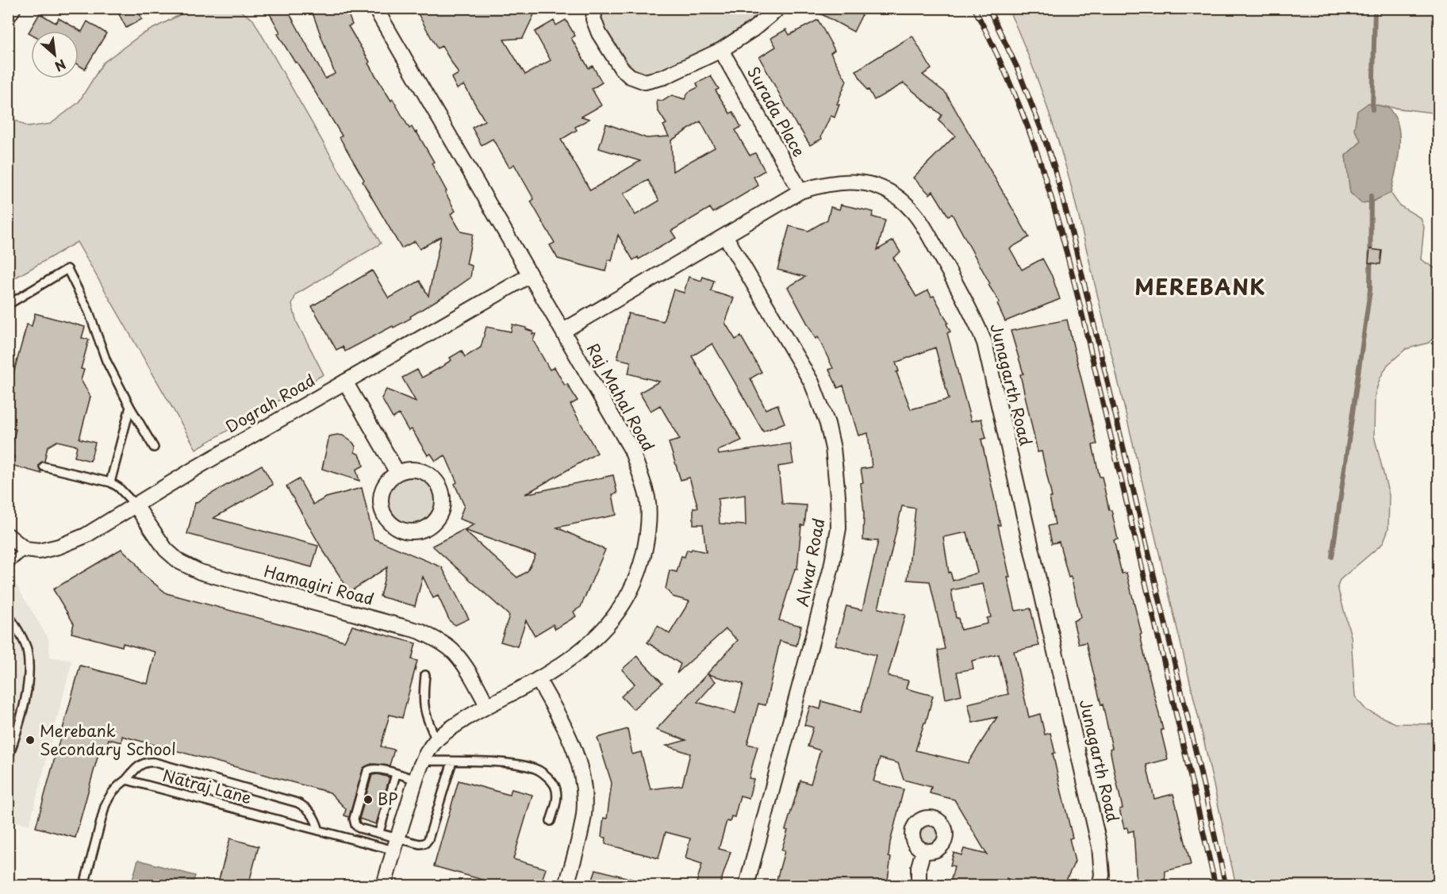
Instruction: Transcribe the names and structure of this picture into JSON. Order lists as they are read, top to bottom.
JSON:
{
  "streets": {
    "street": [
      "Surada Place",
      "Junagarth Road",
      "Raj Mahal Road",
      "Dograh Road",
      "Alwar Road",
      "Hamagiri Road"
    ],
    "lane": ["Natraj Lane"]
  },
  "crossings": [
    ["Surada Place", "Junagarth Road"],
    ["Junagarth Road", "Raj Mahal Road"],
    ["Junagarth Road", "Alwar Road"],
    ["Raj Mahal Road", "Dograh Road"],
    ["Raj Mahal Road", "Hamagiri Road"],
    ["Raj Mahal Road", "Natraj Lane"],
    ["Dograh Road", "Hamagiri Road"]
  ],
  "districts": ["MEREBANK"],
  "places": ["Merebank Secondary School", "BP"],
  "north": "bottom right"
}
